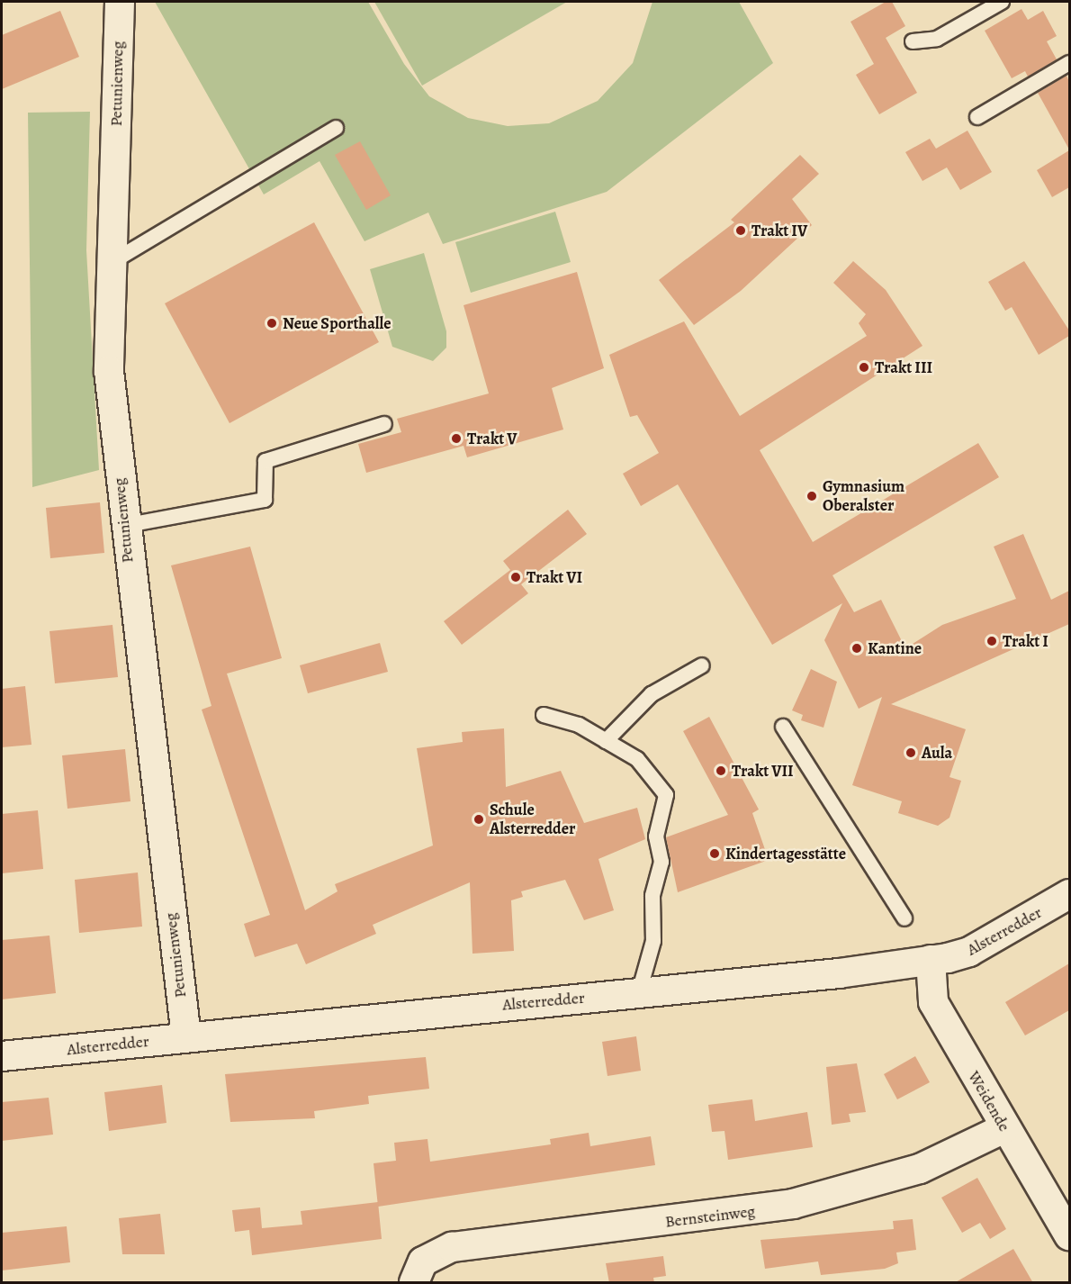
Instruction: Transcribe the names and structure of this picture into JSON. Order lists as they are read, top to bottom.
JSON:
{
  "streets": {
    "street": [
      "Petunienweg",
      "Alsterredder",
      "Weidende",
      "Bernsteinweg"
    ]
  },
  "crossings": [
    ["Petunienweg", "Alsterredder"],
    ["Alsterredder", "Weidende"],
    ["Weidende", "Bernsteinweg"]
  ],
  "places": [
    "Trakt IV",
    "Neue Sporthalle",
    "Trakt III",
    "Trakt V",
    "Gymnasium Oberalster",
    "Trakt VI",
    "Trakt I",
    "Kantine",
    "Aula",
    "Trakt VII",
    "Schule Alsterredder",
    "Kindertagesstätte"
  ]
}
